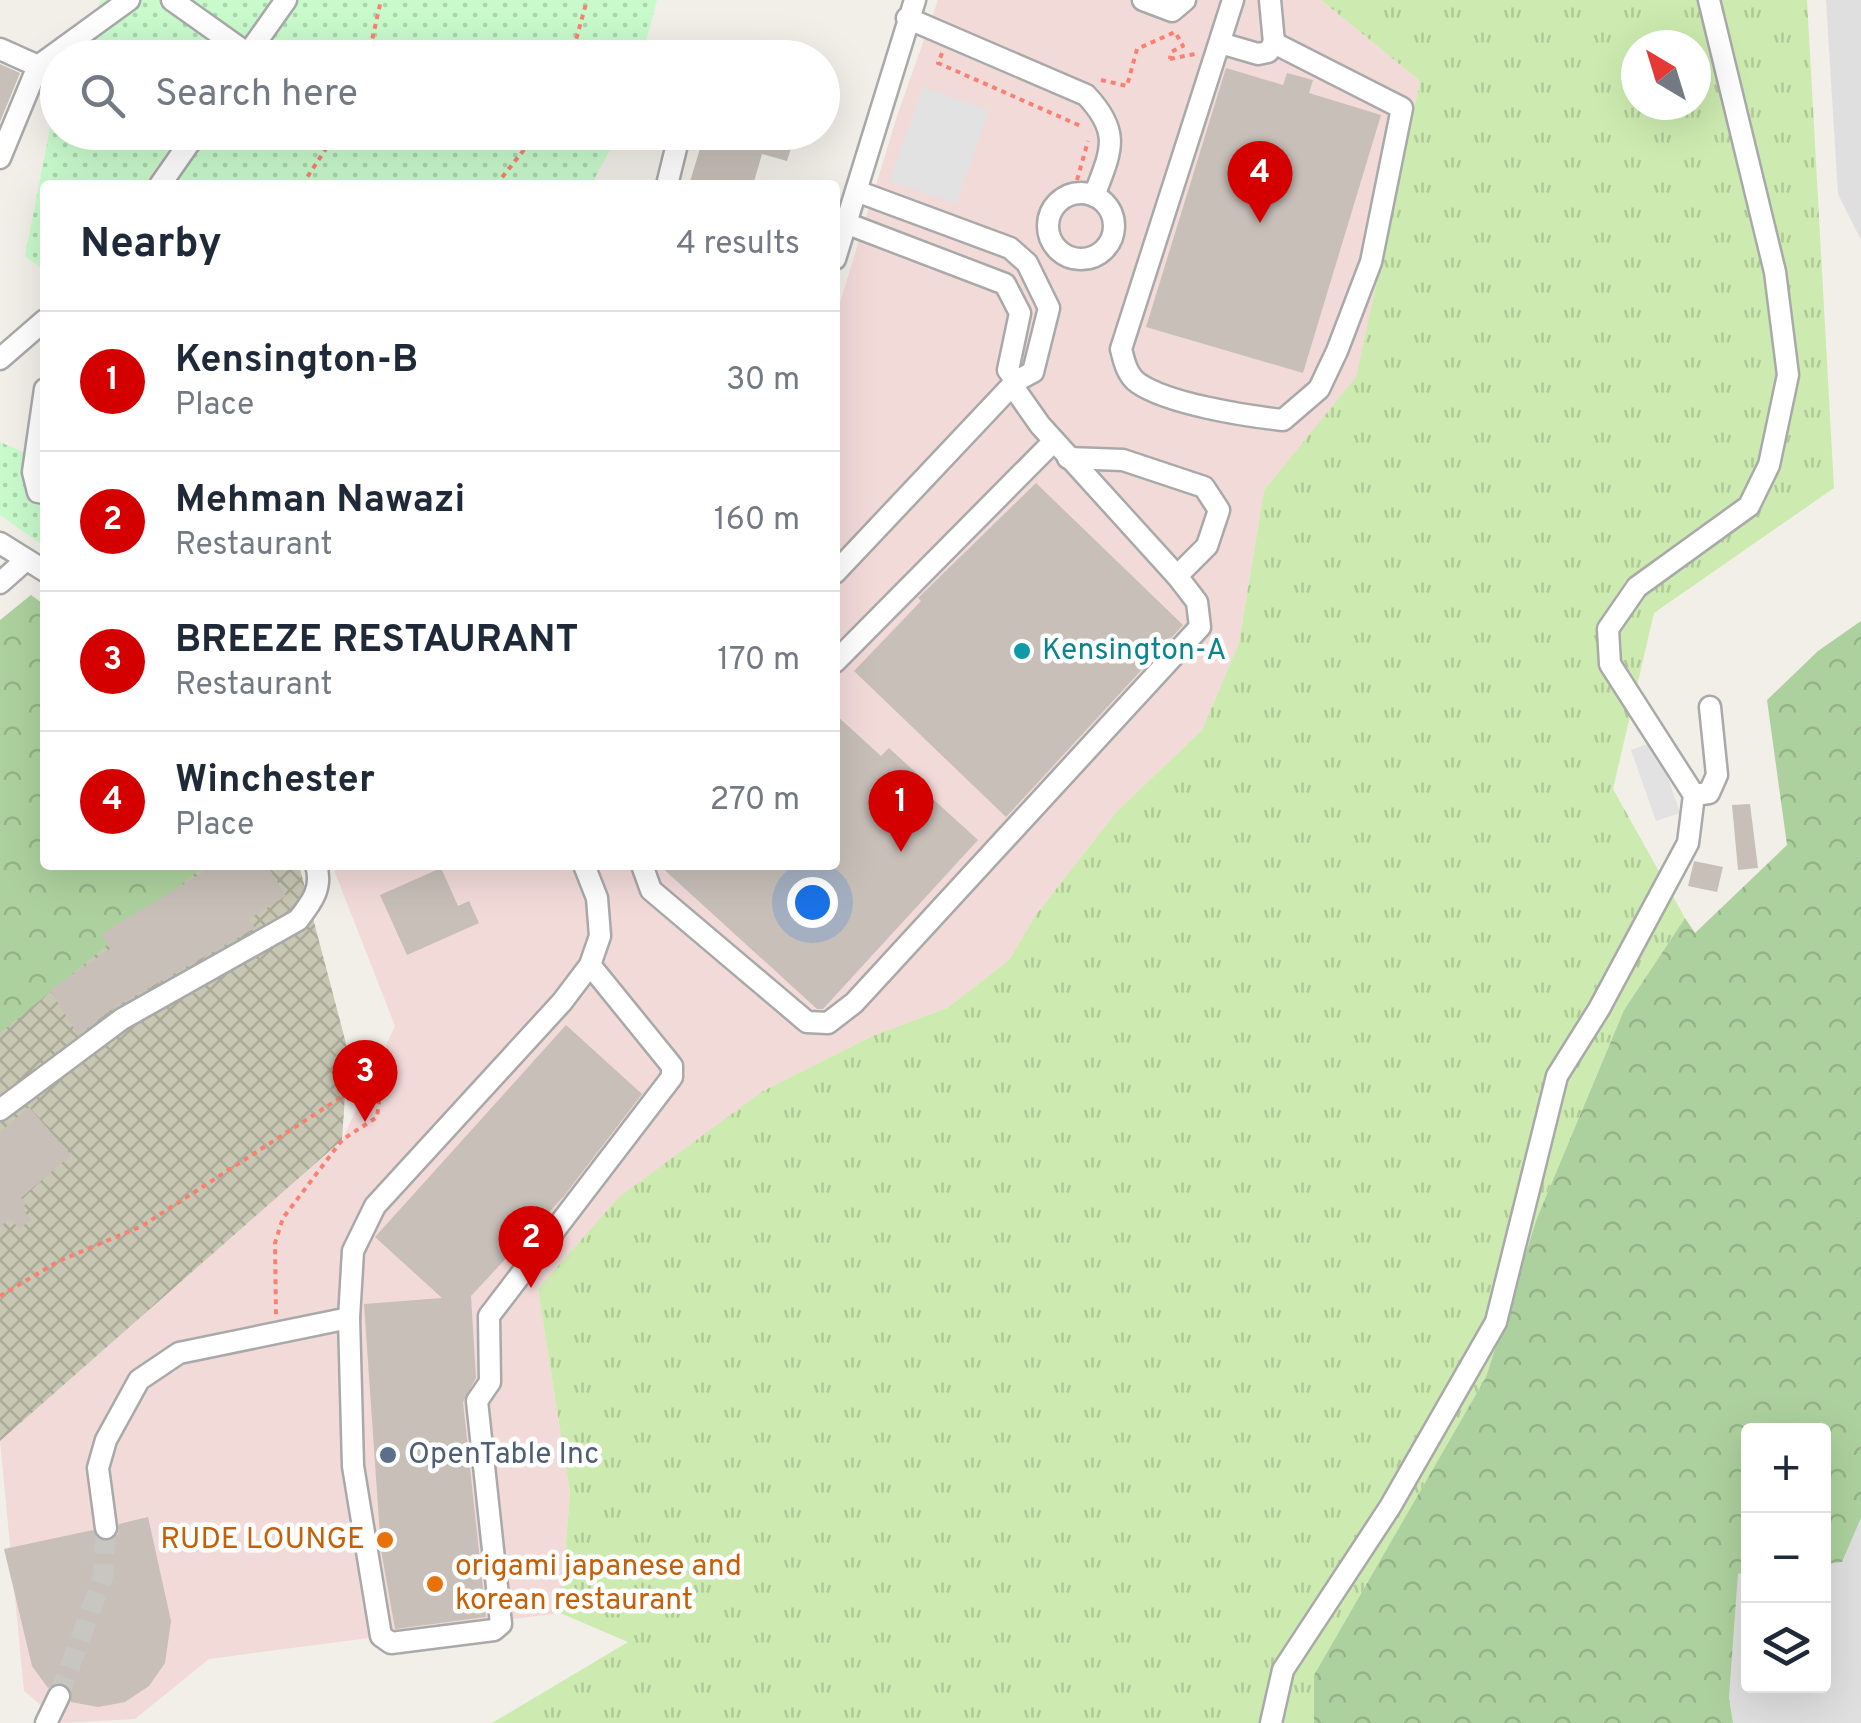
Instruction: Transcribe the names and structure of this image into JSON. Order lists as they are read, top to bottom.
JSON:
{
  "places": [
    "Kensington-A",
    "OpenTable Inc",
    "RUDE LOUNGE",
    "origami japanese and korean restaurant"
  ],
  "north": "top left",
  "page": {
    "search": "Search here",
    "pins": [
      "4",
      "1",
      "3",
      "2"
    ],
    "heading": ["Nearby", "4 results"],
    "list": [
      {
        "mark": "1",
        "name": "Kensington-B",
        "note": "Place",
        "value": "30 m"
      },
      {
        "mark": "2",
        "name": "Mehman Nawazi",
        "note": "Restaurant",
        "value": "160 m"
      },
      {
        "mark": "3",
        "name": "BREEZE RESTAURANT",
        "note": "Restaurant",
        "value": "170 m"
      },
      {
        "mark": "4",
        "name": "Winchester",
        "note": "Place",
        "value": "270 m"
      }
    ],
    "map_buttons": ["+", "−"]
  }
}
